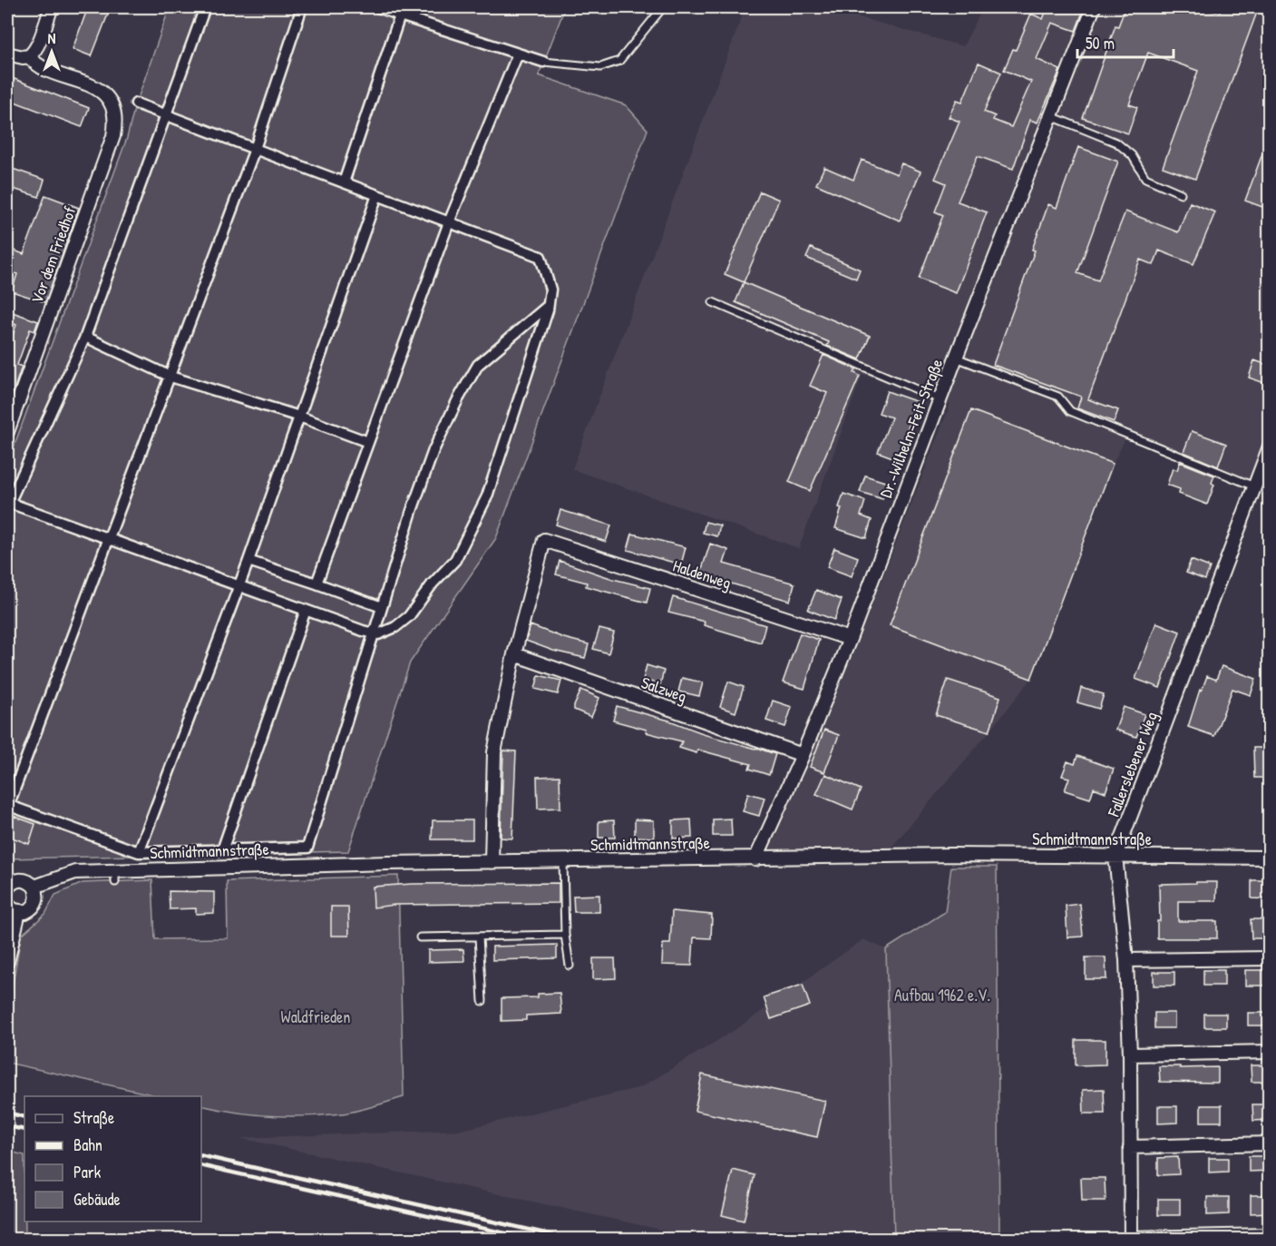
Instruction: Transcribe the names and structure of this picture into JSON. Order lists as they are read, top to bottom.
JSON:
{
  "streets": {
    "street": [
      "Vor dem Friedhof",
      "Dr.-Wilhelm-Feit-Straße",
      "Haldenweg",
      "Salzweg",
      "Fallerslebener Weg",
      "Schmidtmannstraße"
    ]
  },
  "crossings": [
    ["Dr.-Wilhelm-Feit-Straße", "Haldenweg"],
    ["Dr.-Wilhelm-Feit-Straße", "Salzweg"],
    ["Dr.-Wilhelm-Feit-Straße", "Schmidtmannstraße"],
    ["Haldenweg", "Salzweg"],
    ["Fallerslebener Weg", "Schmidtmannstraße"]
  ],
  "parks": ["Aufbau 1962 e.V.", "Waldfrieden"],
  "legend": [
    "Straße",
    "Bahn",
    "Park",
    "Gebäude"
  ],
  "scale_bar": "50 m",
  "north": "top"
}
